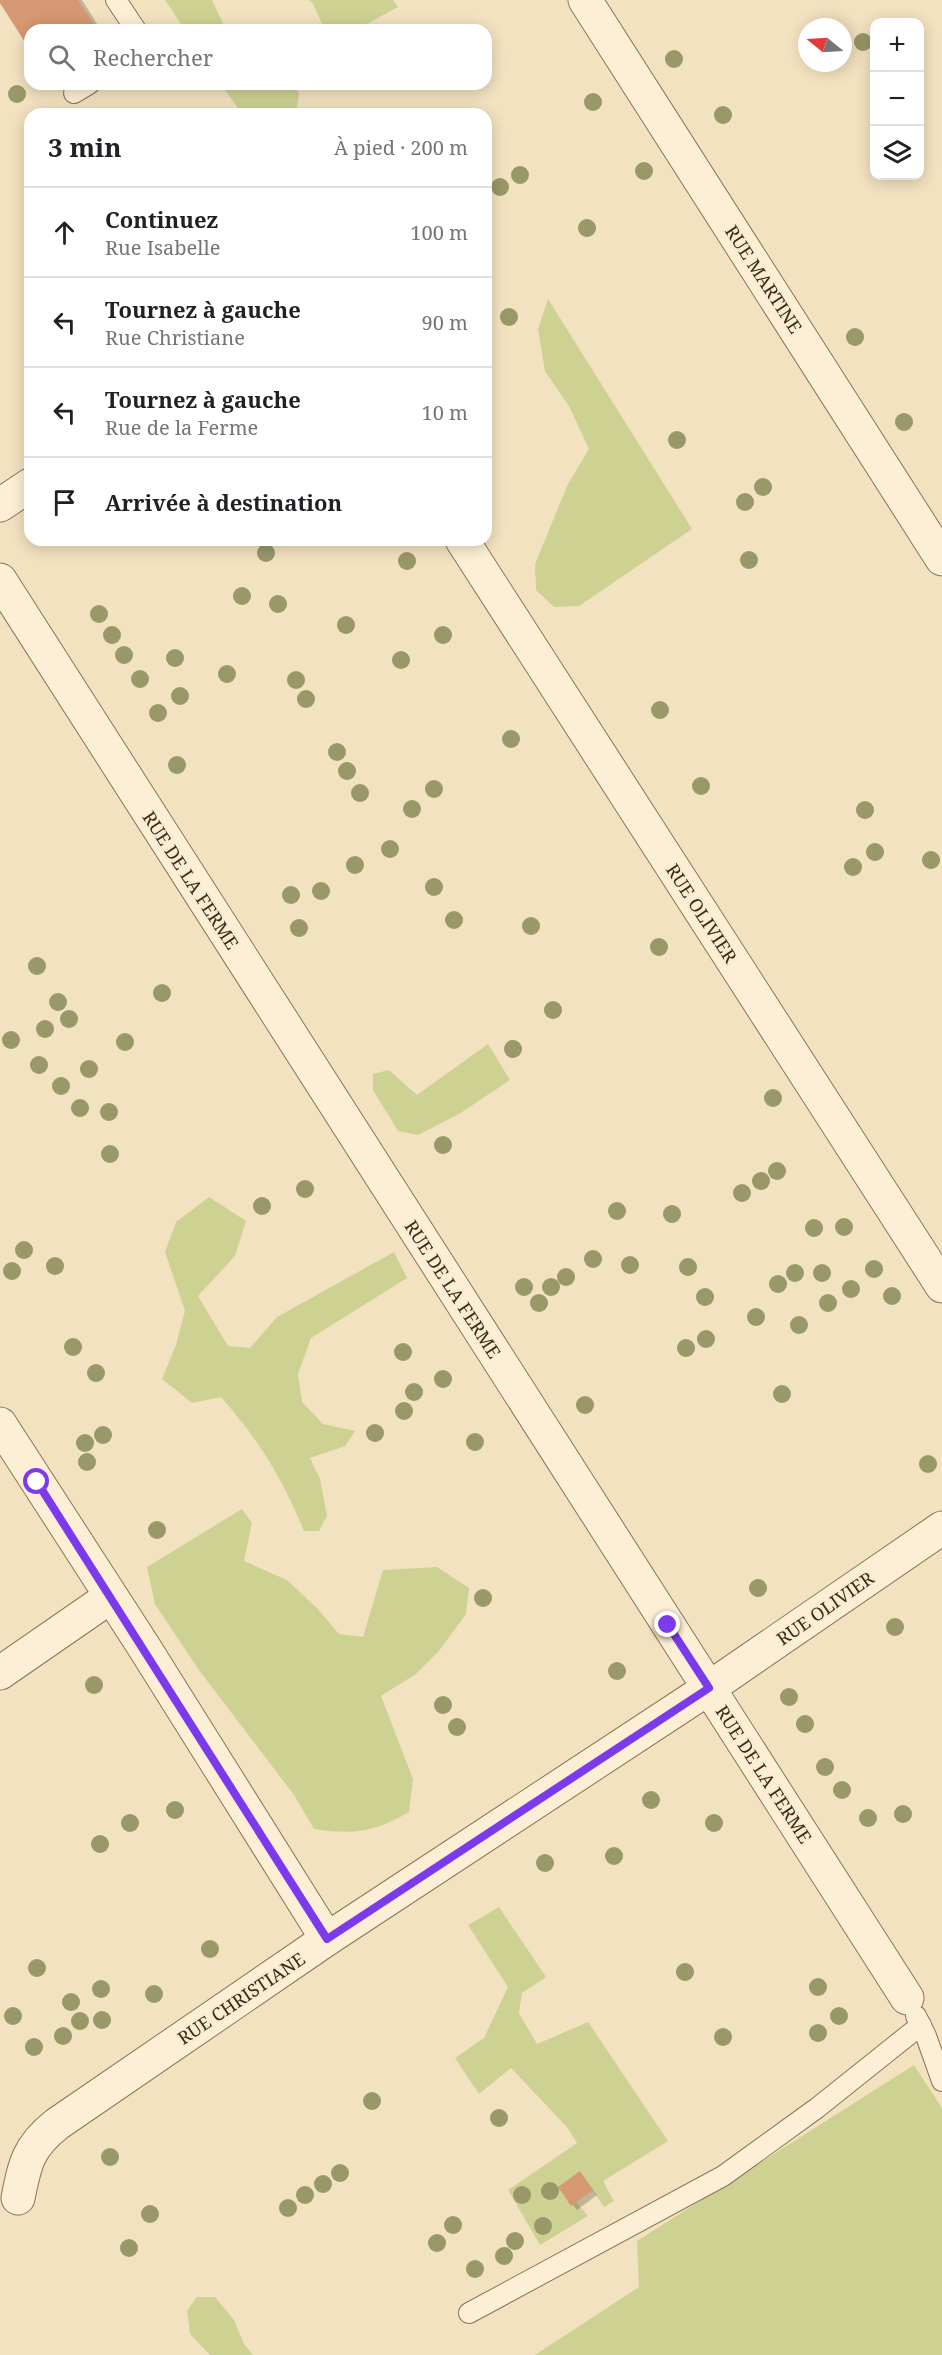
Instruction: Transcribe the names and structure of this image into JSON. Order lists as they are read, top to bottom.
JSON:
{
  "streets": {
    "street": [
      "RUE MARTINE",
      "RUE DE LA FERME",
      "RUE OLIVIER",
      "RUE CHRISTIANE"
    ]
  },
  "crossings": [
    ["RUE DE LA FERME", "RUE OLIVIER"],
    ["RUE DE LA FERME", "RUE CHRISTIANE"],
    ["RUE OLIVIER", "RUE CHRISTIANE"]
  ],
  "north": "left",
  "page": {
    "map_buttons": ["+", "−"],
    "search": "Rechercher",
    "heading": ["3 min", "À pied · 200 m"],
    "list": [
      ["Continuez", "Rue Isabelle", "100 m"],
      ["Tournez à gauche", "Rue Christiane", "90 m"],
      ["Tournez à gauche", "Rue de la Ferme", "10 m"],
      "Arrivée à destination"
    ]
  }
}
